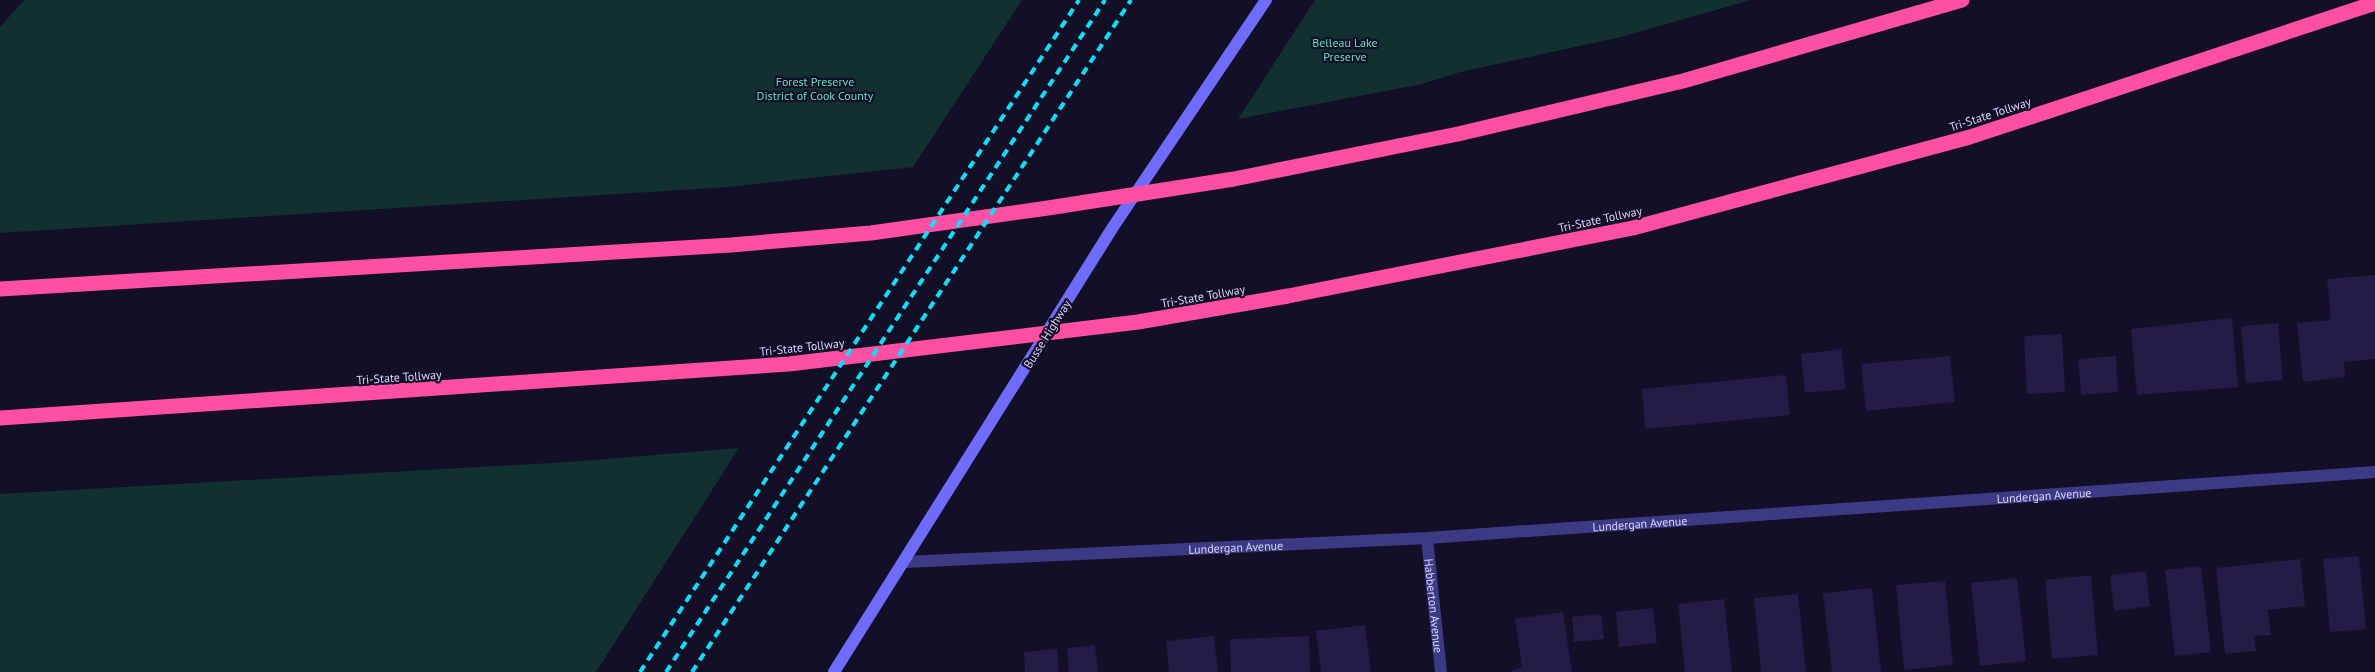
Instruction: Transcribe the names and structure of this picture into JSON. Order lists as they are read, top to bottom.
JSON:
{
  "streets": {
    "highway": ["Tri-State Tollway"],
    "main road": ["Busse Highway"],
    "street": ["Lundergan Avenue", "Habberton Avenue"]
  },
  "crossings": [
    ["Busse Highway", "Lundergan Avenue"],
    ["Lundergan Avenue", "Habberton Avenue"]
  ],
  "parks": ["Belleau Lake Preserve", "Forest Preserve District of Cook County"]
}
